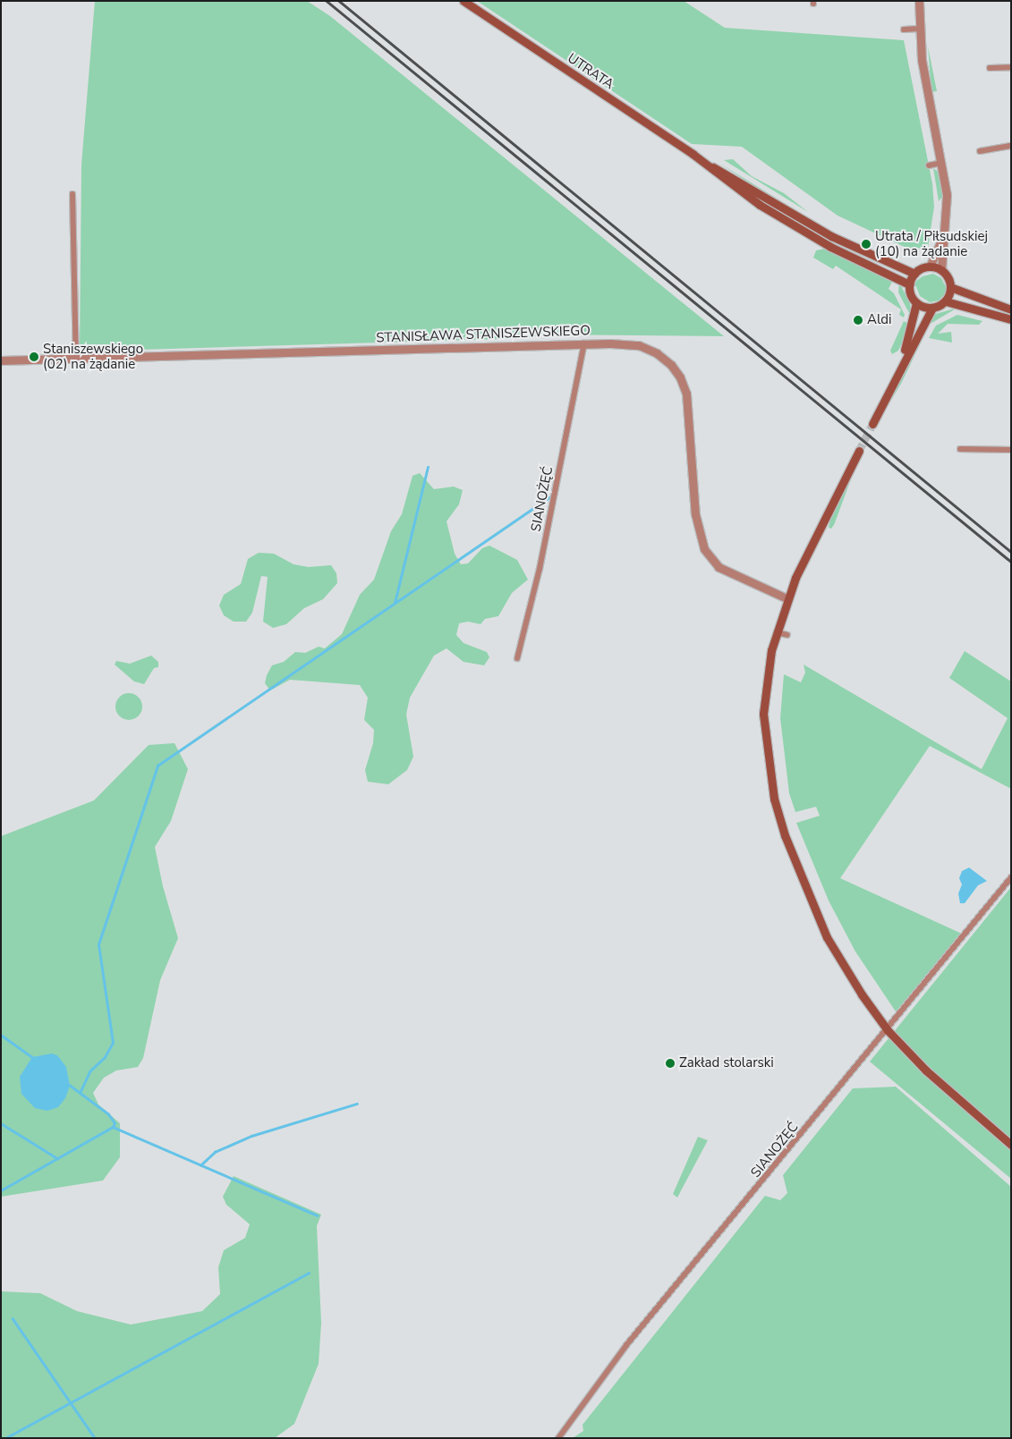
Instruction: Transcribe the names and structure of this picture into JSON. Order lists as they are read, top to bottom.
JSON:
{
  "streets": {
    "main road": ["UTRATA"],
    "street": ["STANISŁAWA STANISZEWSKIEGO", "SIANOŻĘĆ"]
  },
  "crossings": [
    ["STANISŁAWA STANISZEWSKIEGO", "SIANOŻĘĆ"]
  ],
  "places": [
    "Utrata / Piłsudskiej (10) na żądanie",
    "Aldi",
    "Staniszewskiego (02) na żądanie",
    "Zakład stolarski"
  ]
}
